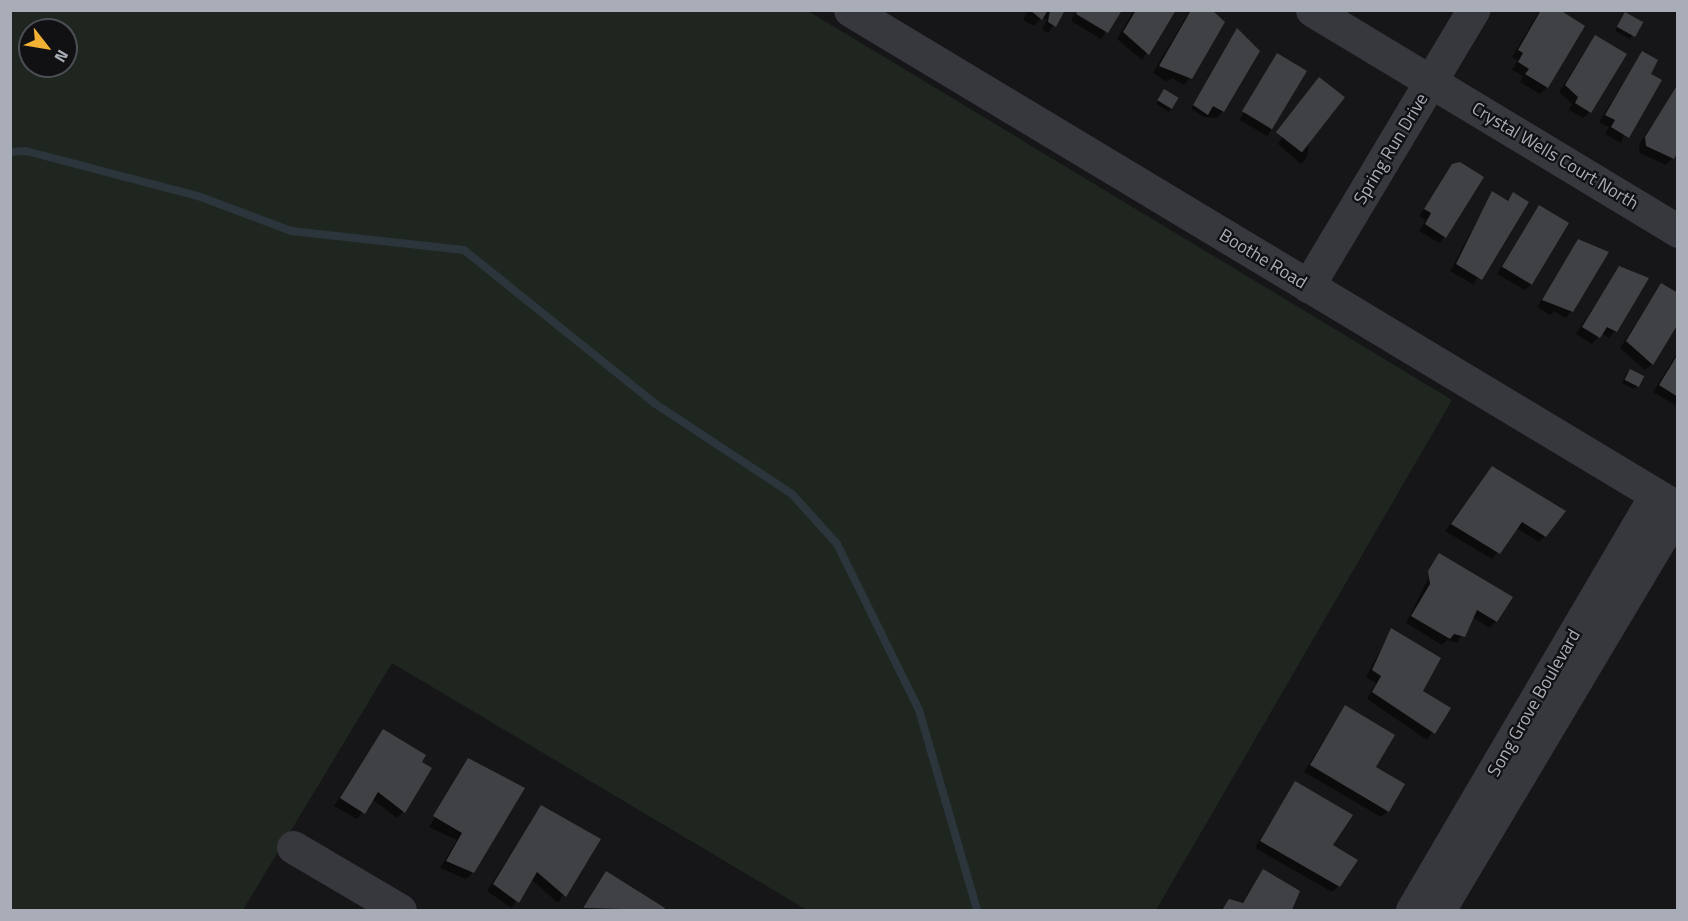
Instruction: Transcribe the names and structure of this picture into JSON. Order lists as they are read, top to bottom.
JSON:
{
  "streets": {
    "street": [
      "Spring Run Drive",
      "Crystal Wells Court North",
      "Boothe Road",
      "Song Grove Boulevard"
    ]
  },
  "crossings": [
    ["Spring Run Drive", "Crystal Wells Court North"],
    ["Spring Run Drive", "Boothe Road"],
    ["Boothe Road", "Song Grove Boulevard"]
  ],
  "north": "bottom right"
}
